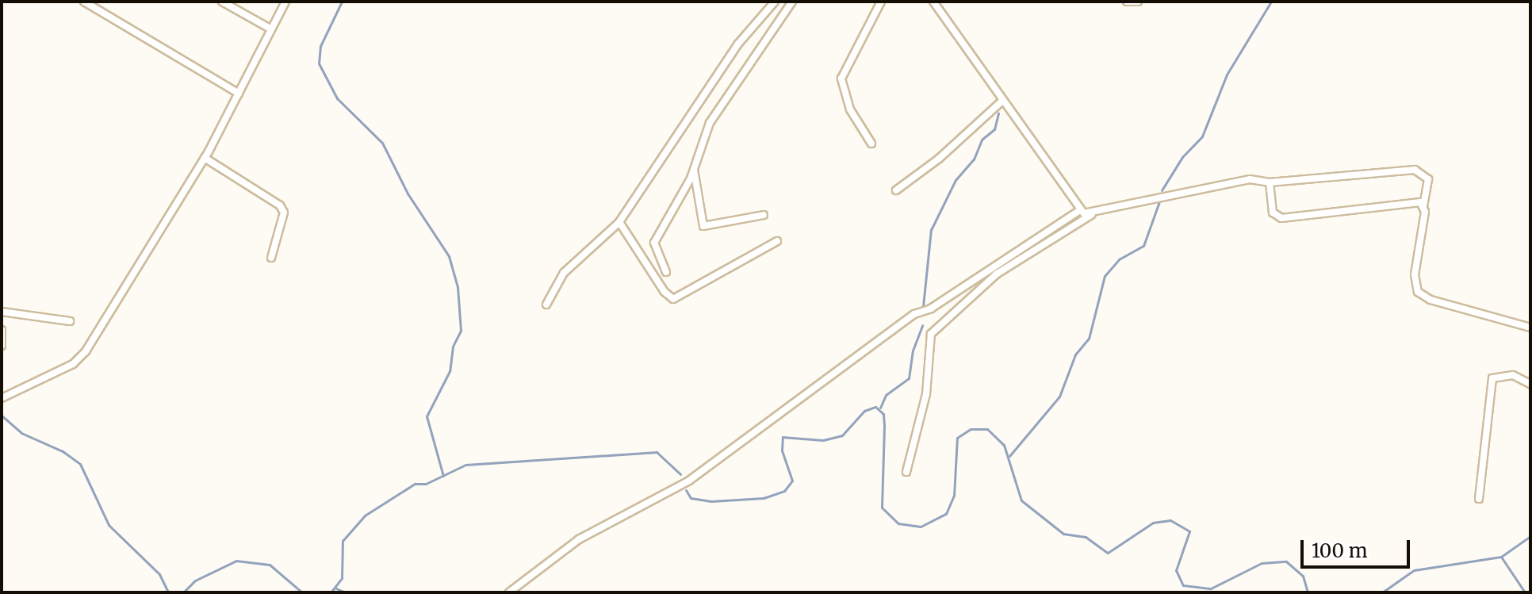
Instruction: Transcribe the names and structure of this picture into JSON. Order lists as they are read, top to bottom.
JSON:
{
  "scale_bar": "100 m"
}
